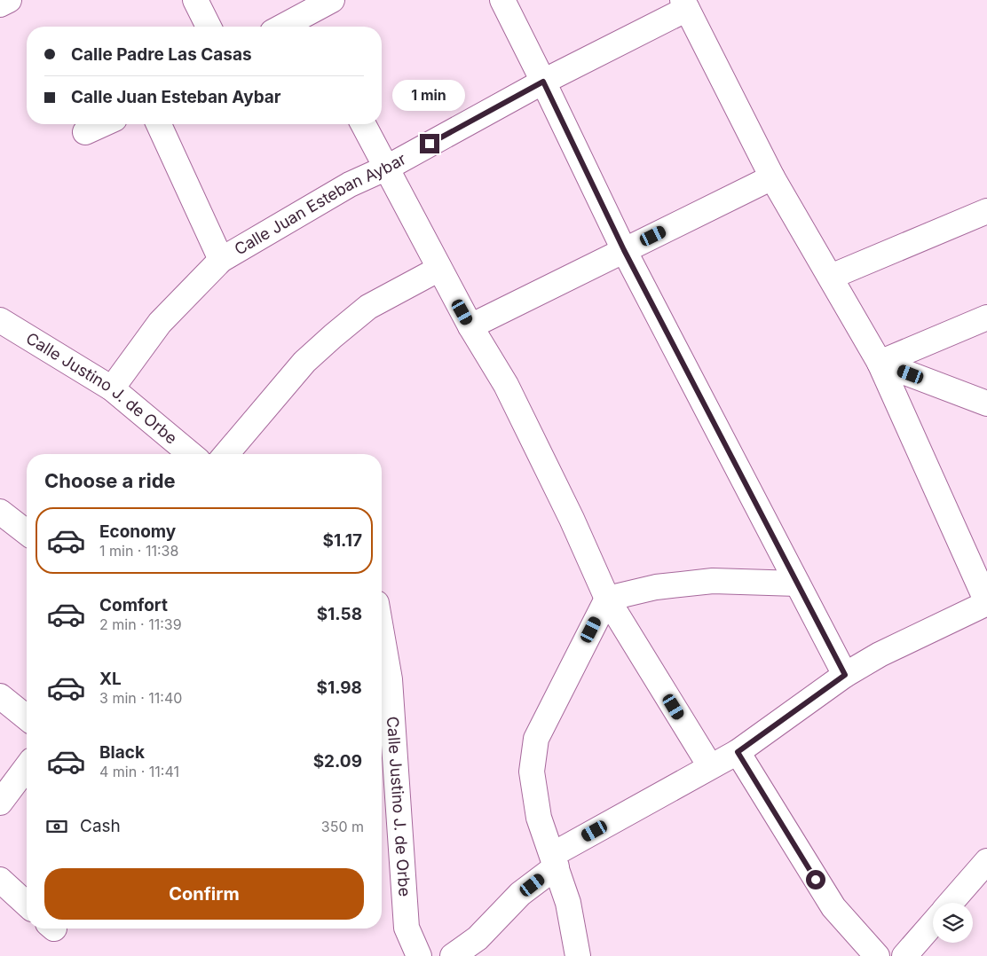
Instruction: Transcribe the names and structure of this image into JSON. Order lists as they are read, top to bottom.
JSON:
{
  "streets": {
    "street": ["Calle Juan Esteban Aybar", "Calle Justino J. de Orbe"]
  },
  "crossings": [
    ["Calle Juan Esteban Aybar", "Calle Justino J. de Orbe"]
  ],
  "page": {
    "banner": ["Calle Padre Las Casas", "Calle Juan Esteban Aybar"],
    "bubble": "1 min",
    "heading": "Choose a ride",
    "list": [
      {
        "name": "Economy",
        "note": "1 min · 11:38",
        "value": "$1.17"
      },
      {
        "name": "Comfort",
        "note": "2 min · 11:39",
        "value": "$1.58"
      },
      {
        "name": "XL",
        "note": "3 min · 11:40",
        "value": "$1.98"
      },
      {
        "name": "Black",
        "note": "4 min · 11:41",
        "value": "$2.09"
      }
    ],
    "pay": ["Cash", "350 m"],
    "buttons": "Confirm"
  }
}
